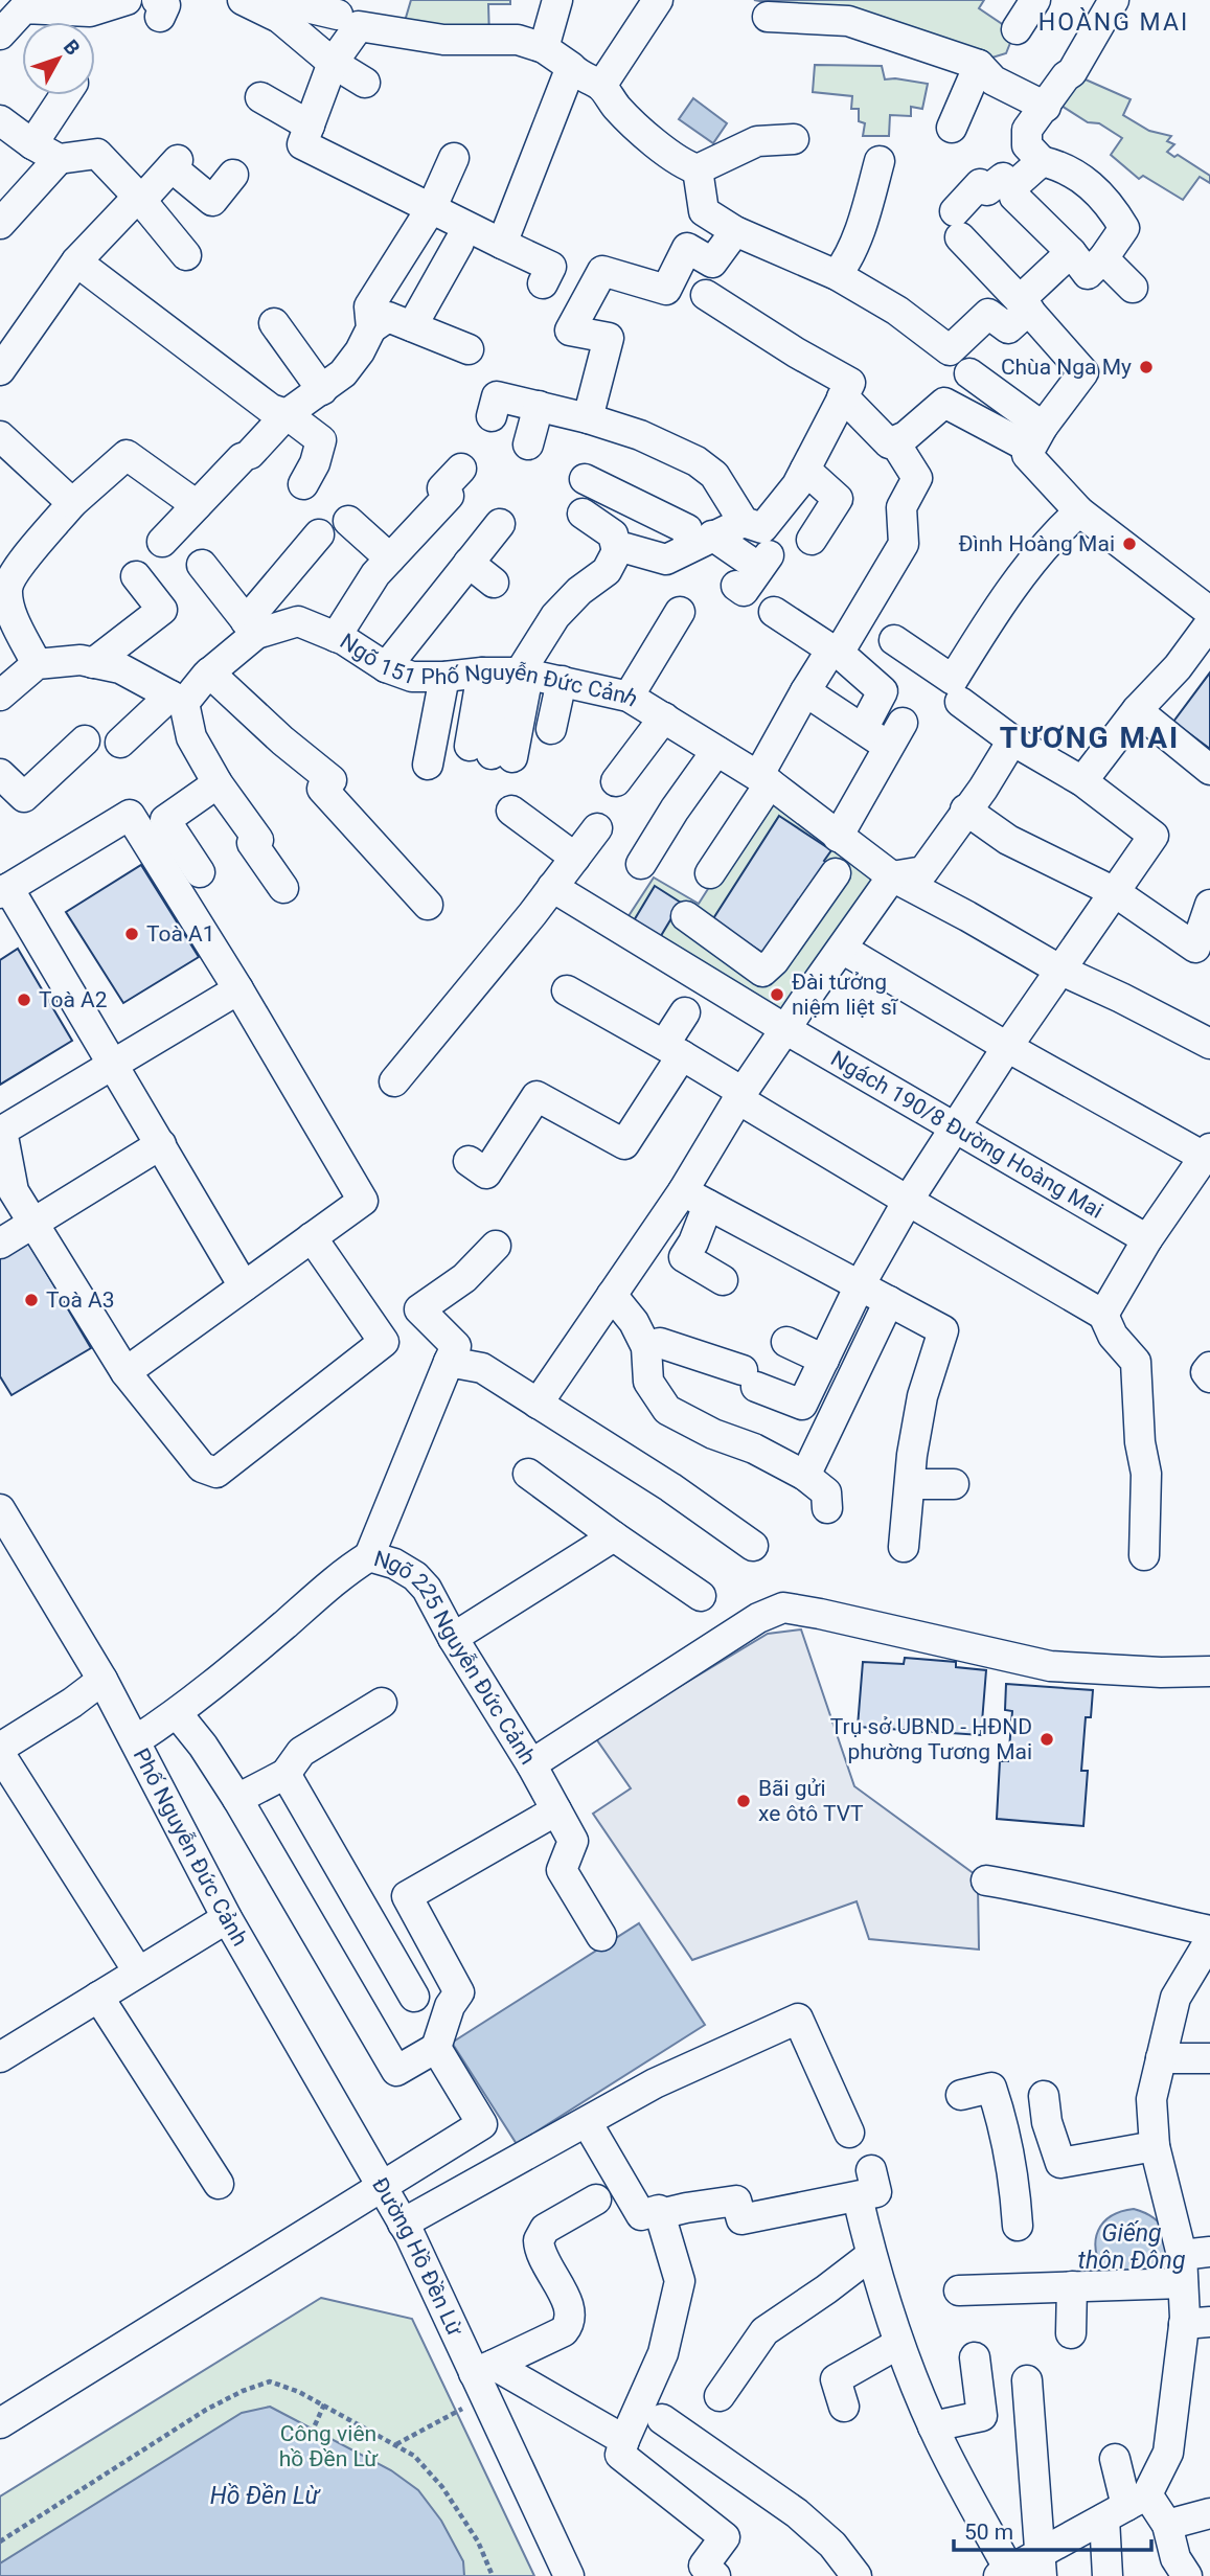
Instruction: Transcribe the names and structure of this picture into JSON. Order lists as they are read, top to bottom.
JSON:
{
  "streets": {
    "street": [
      "Ngõ 151 Phố Nguyễn Đức Cảnh",
      "Ngách 190/8 Đường Hoàng Mai",
      "Ngõ 225 Nguyễn Đức Cảnh",
      "Phố Nguyễn Đức Cảnh",
      "Đường Hồ Đền Lừ"
    ]
  },
  "crossings": [
    ["Ngõ 225 Nguyễn Đức Cảnh", "Phố Nguyễn Đức Cảnh"],
    ["Phố Nguyễn Đức Cảnh", "Đường Hồ Đền Lừ"]
  ],
  "districts": ["HOÀNG MAI", "TƯƠNG MAI"],
  "water": ["Giếng thôn Đông", "Hồ Đền Lừ"],
  "parks": ["Công viên hồ Đền Lừ"],
  "places": [
    "Chùa Nga My",
    "Đình Hoàng Mai",
    "Toà A1",
    "Đài tưởng niệm liệt sĩ",
    "Toà A2",
    "Toà A3",
    "Trụ sở UBND - HĐND phường Tương Mai",
    "Bãi gửi xe ôtô TVT"
  ],
  "scale_bar": "50 m",
  "north": "top right"
}
